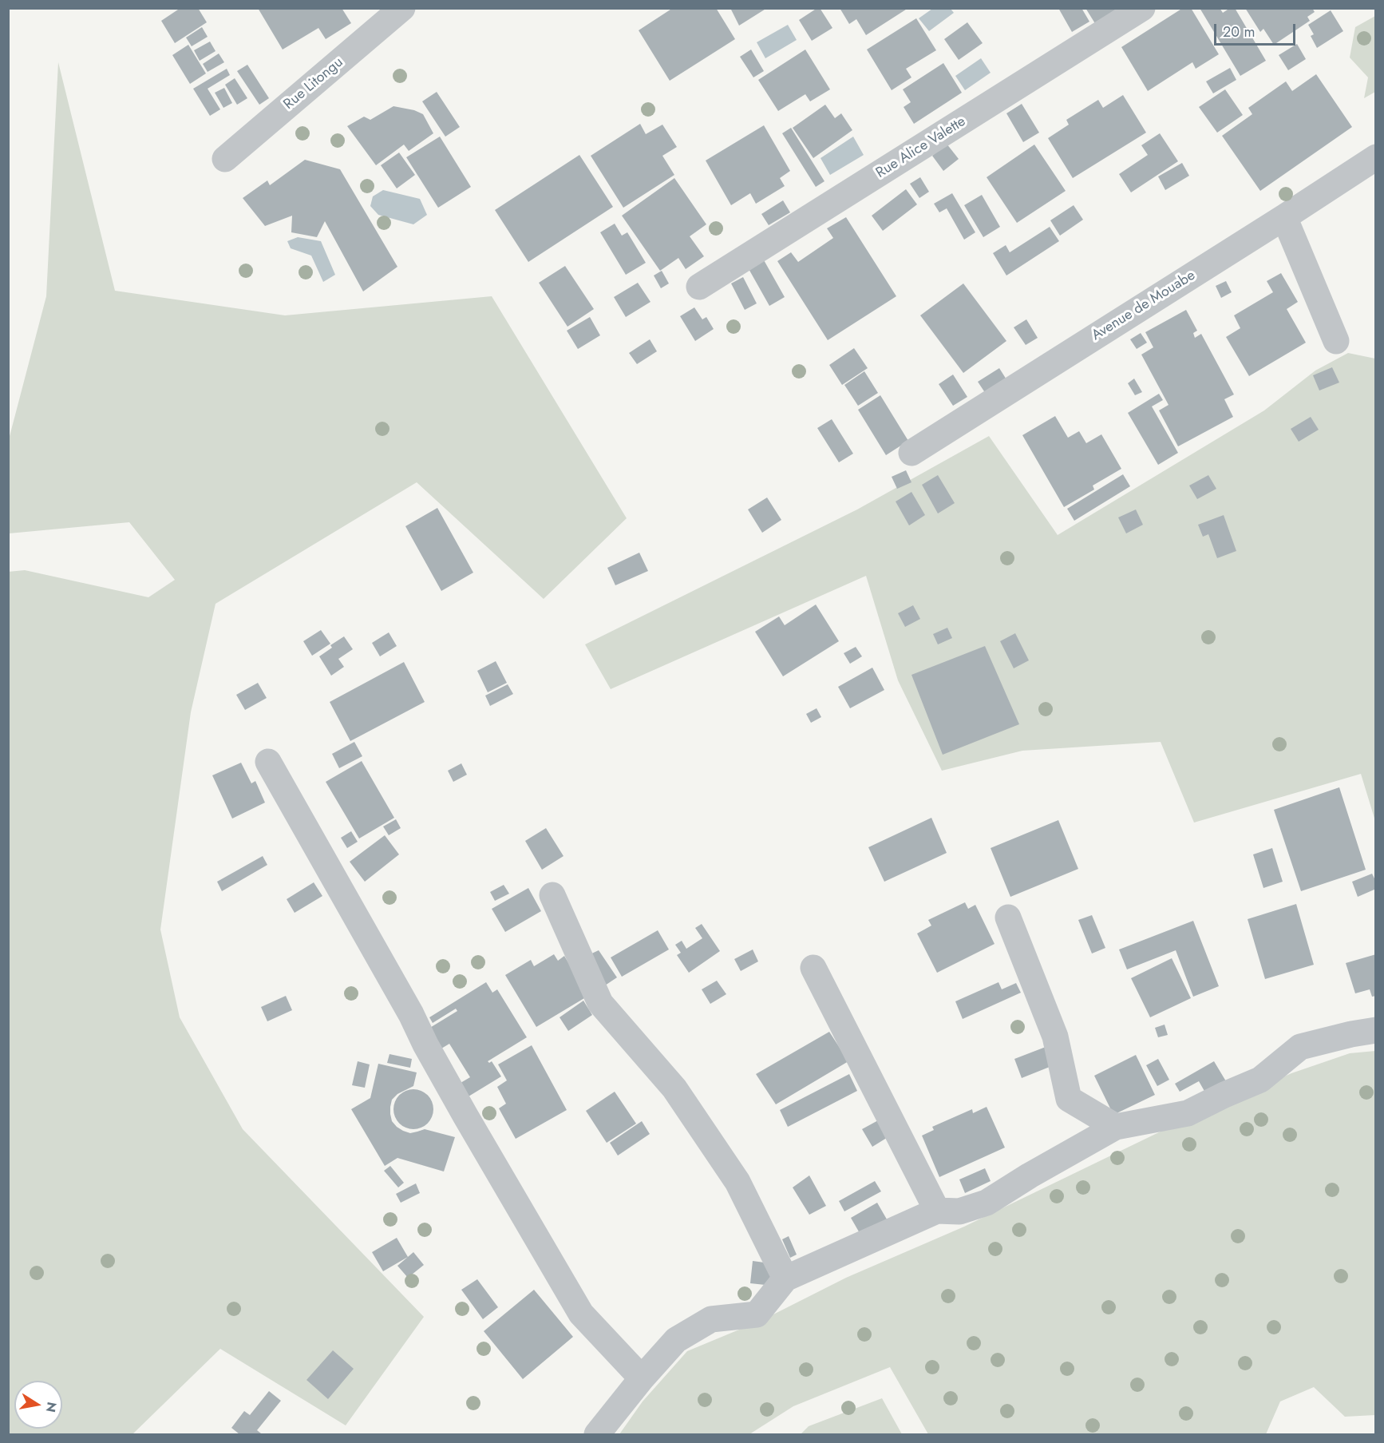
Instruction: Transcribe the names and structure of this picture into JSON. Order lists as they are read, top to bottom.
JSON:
{
  "streets": {
    "street": ["Rue Litongu", "Rue Alice Valette", "Avenue de Mouabe"]
  },
  "scale_bar": "20 m",
  "north": "right"
}
